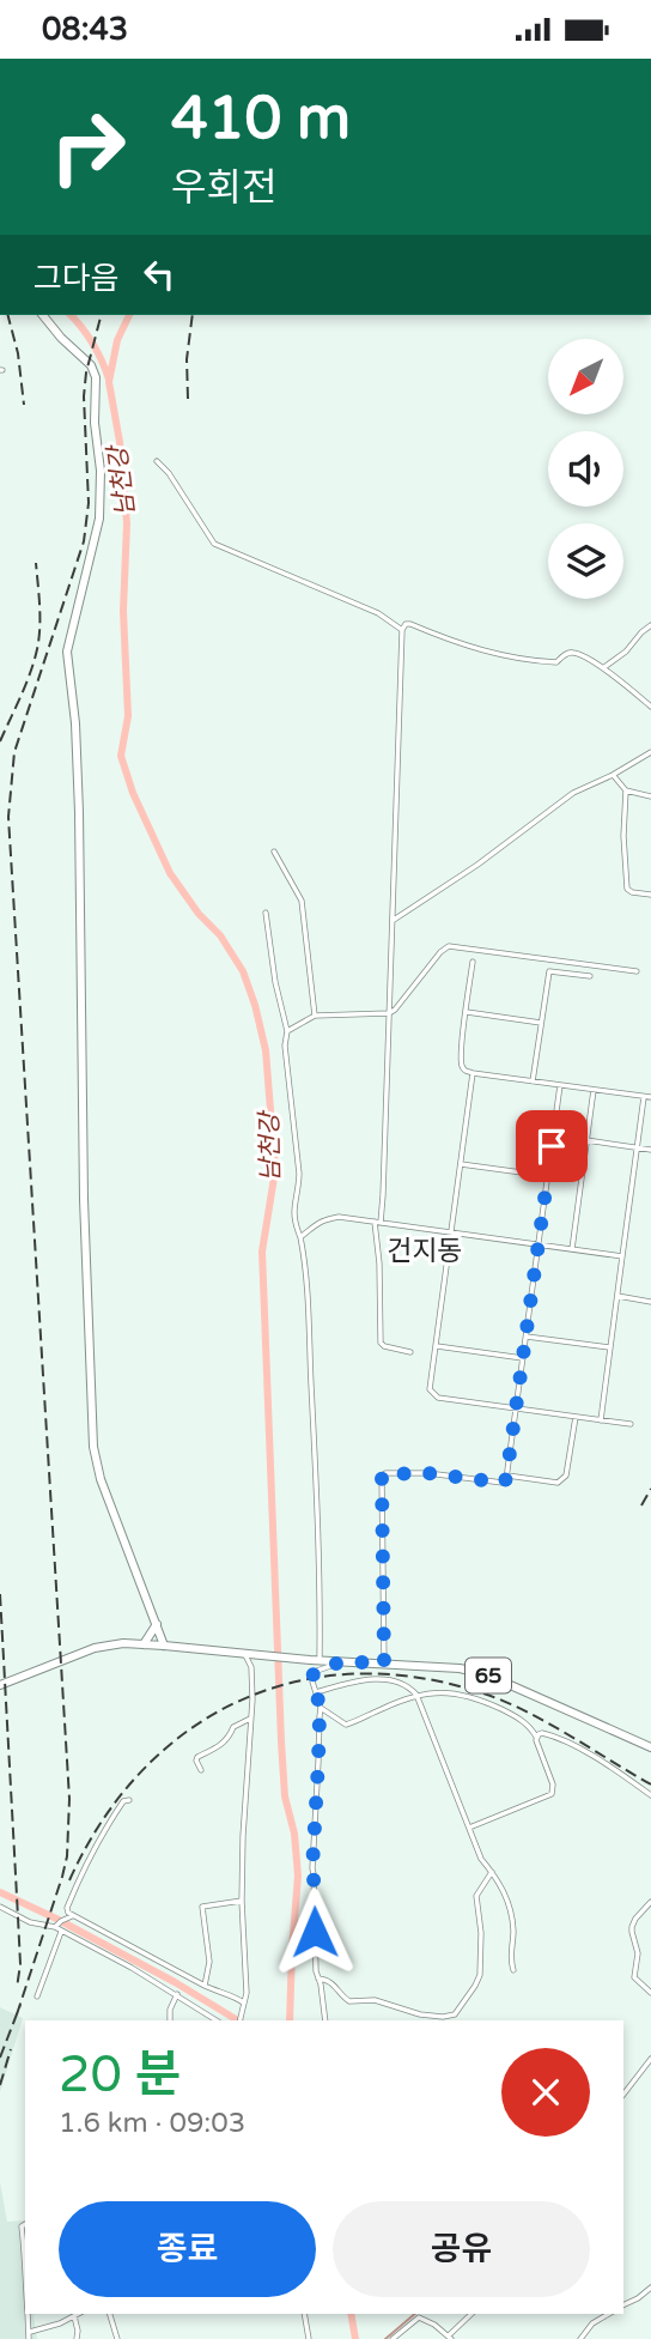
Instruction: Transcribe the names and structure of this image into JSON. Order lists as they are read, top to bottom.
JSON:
{
  "streets": {
    "main road": ["65"]
  },
  "districts": ["건지동"],
  "water": ["남천강"],
  "north": "bottom left",
  "page": {
    "status": "08:43",
    "turn": ["410 m", "우회전"],
    "then": "그다음",
    "heading": ["20 분", "1.6 km · 09:03"],
    "buttons": ["종료", "공유"]
  }
}
